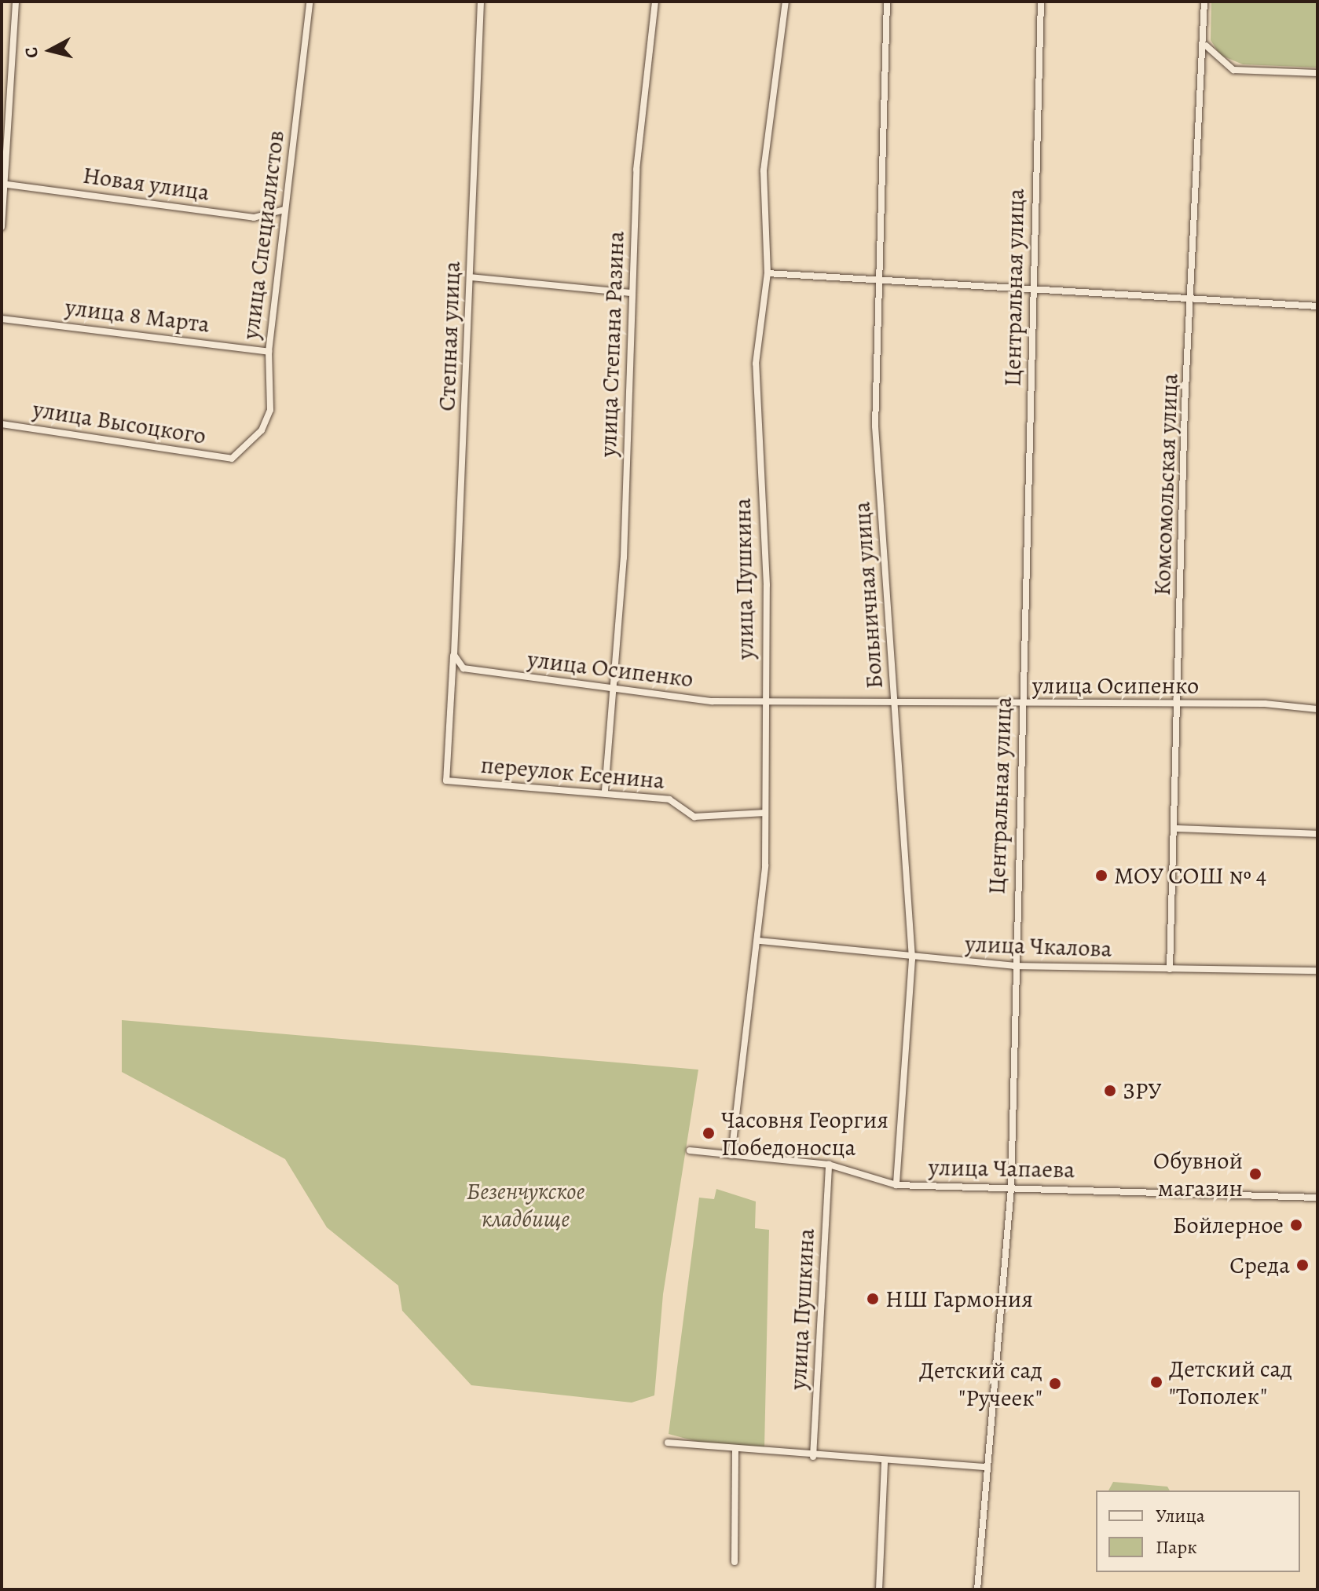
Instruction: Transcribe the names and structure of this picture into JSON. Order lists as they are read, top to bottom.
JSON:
{
  "streets": {
    "street": [
      "Новая улица",
      "улица Специалистов",
      "Центральная улица",
      "улица 8 Марта",
      "Степная улица",
      "улица Степана Разина",
      "улица Высоцкого",
      "Комсомольская улица",
      "улица Пушкина",
      "Больничная улица",
      "улица Осипенко",
      "переулок Есенина",
      "улица Чкалова",
      "улица Чапаева"
    ]
  },
  "crossings": [
    ["Новая улица", "улица Специалистов"],
    ["улица Специалистов", "улица 8 Марта"],
    ["улица Специалистов", "улица Высоцкого"],
    ["Центральная улица", "улица Осипенко"],
    ["Центральная улица", "улица Чкалова"],
    ["Центральная улица", "улица Чапаева"],
    ["Степная улица", "улица Осипенко"],
    ["Степная улица", "переулок Есенина"],
    ["улица Степана Разина", "улица Осипенко"],
    ["улица Степана Разина", "переулок Есенина"],
    ["Комсомольская улица", "улица Осипенко"],
    ["Комсомольская улица", "улица Чкалова"],
    ["улица Пушкина", "улица Осипенко"],
    ["улица Пушкина", "переулок Есенина"],
    ["улица Пушкина", "улица Чкалова"],
    ["улица Пушкина", "улица Чапаева"],
    ["Больничная улица", "улица Осипенко"],
    ["Больничная улица", "улица Чкалова"],
    ["Больничная улица", "улица Чапаева"]
  ],
  "parks": ["Безенчукское кладбище"],
  "places": [
    "МОУ СОШ № 4",
    "ЗРУ",
    "Часовня Георгия Победоносца",
    "Обувной магазин",
    "Бойлерное",
    "Среда",
    "НШ Гармония",
    "Детский сад \"Тополек\"",
    "Детский сад \"Ручеек\""
  ],
  "legend": ["Улица", "Парк"],
  "north": "left"
}
